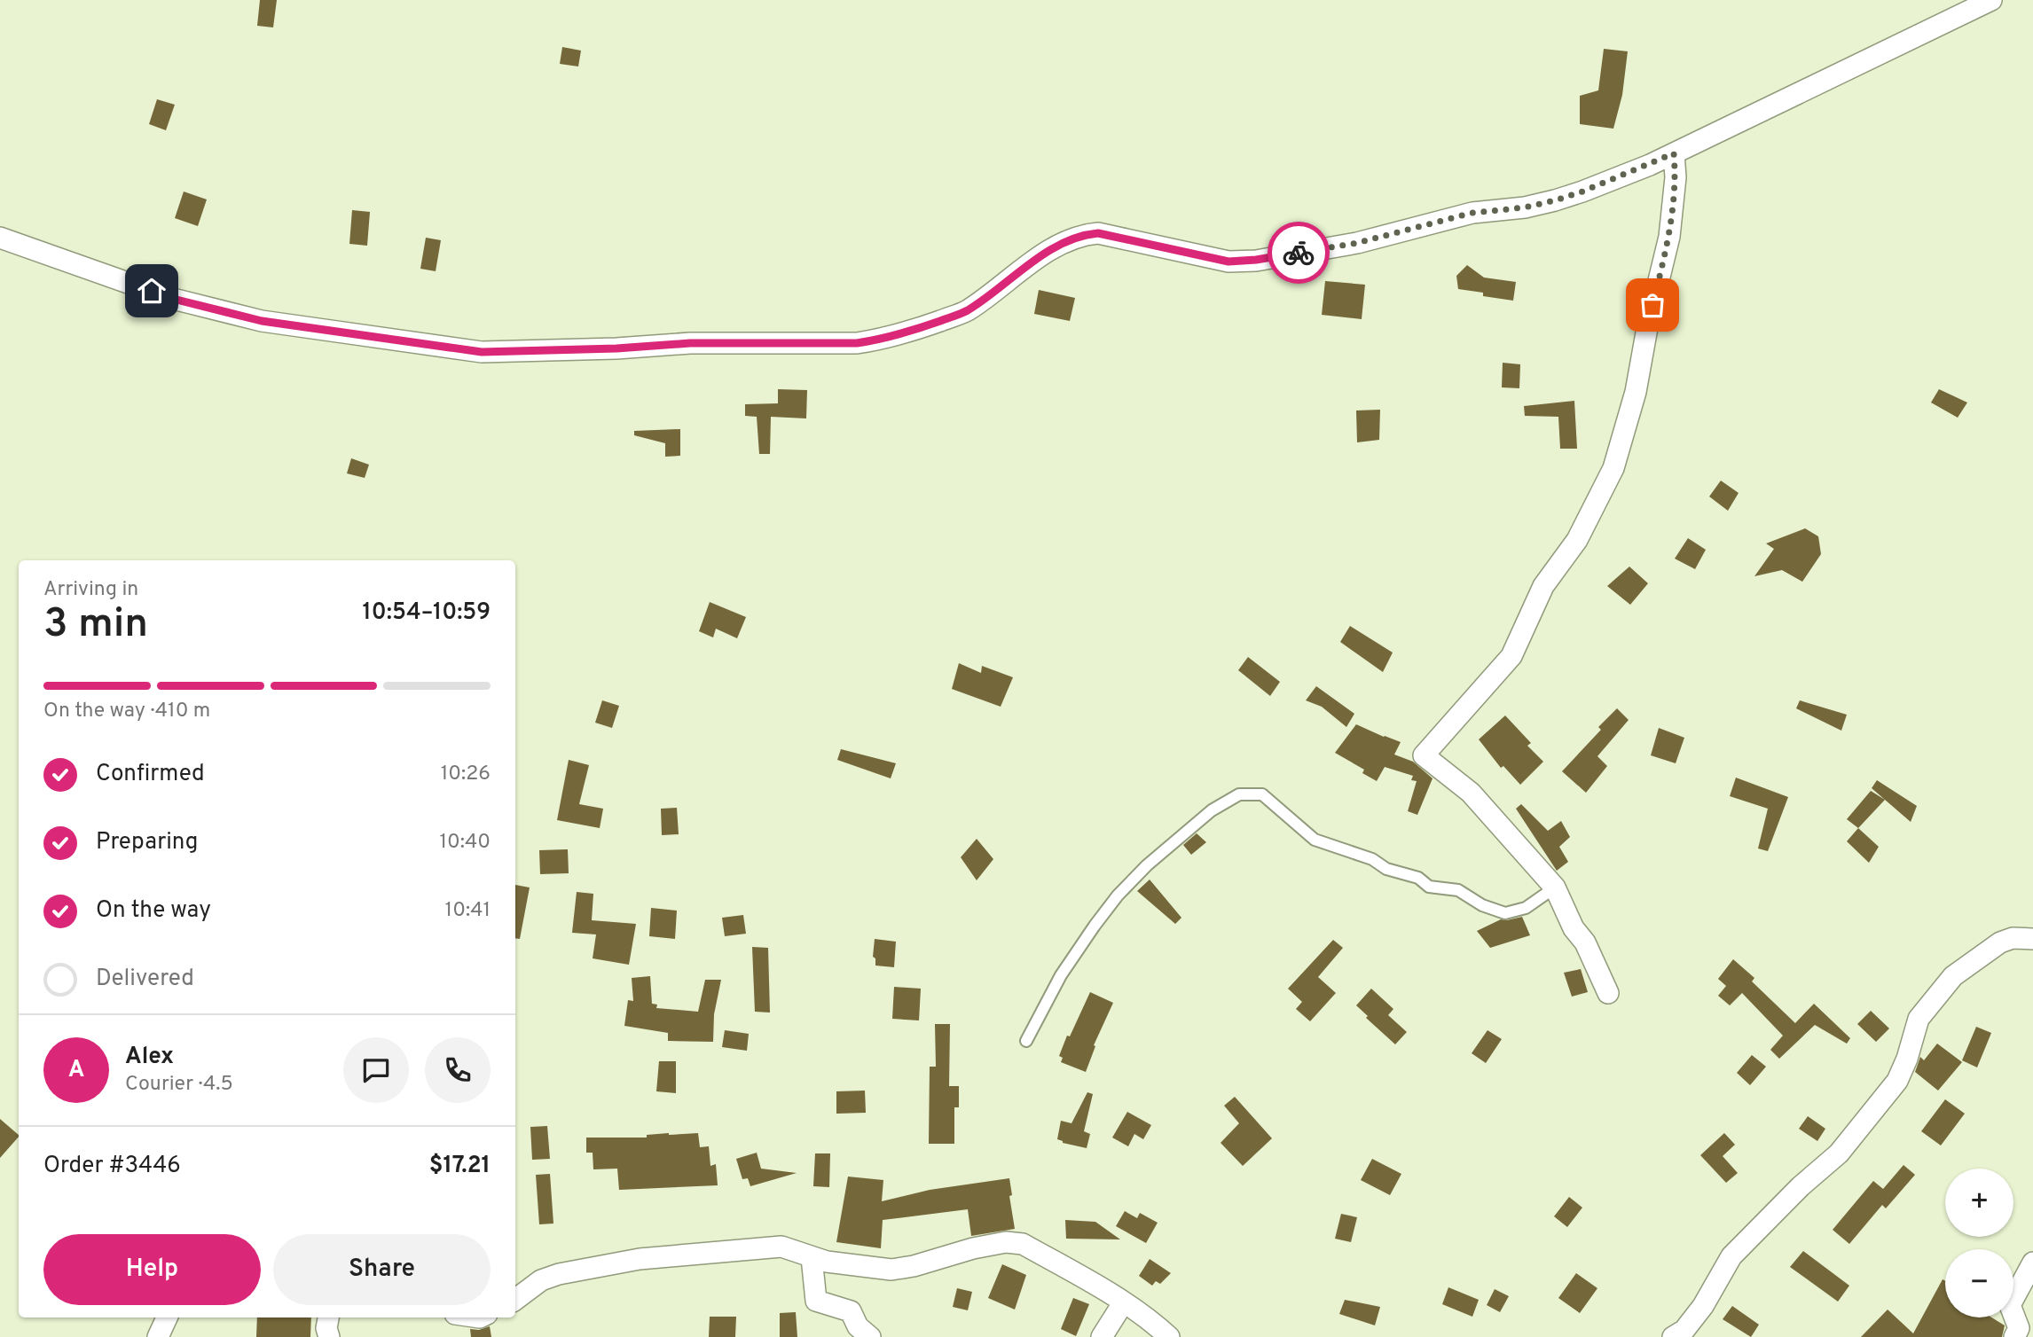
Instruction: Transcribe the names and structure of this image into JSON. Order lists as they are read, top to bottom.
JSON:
{
  "page": {
    "heading": ["3 min", "Arriving in", "10:54–10:59"],
    "panel": [
      "Alex",
      "Courier · 4.5",
      "Order #3446",
      "$17.21"
    ],
    "bar": "On the way · 410 m",
    "list": [
      ["Confirmed", "10:26"],
      ["Preparing", "10:40"],
      ["On the way", "10:41"],
      "Delivered"
    ],
    "round": "A",
    "map_buttons": ["+", "−"],
    "buttons": ["Help", "Share"]
  }
}
